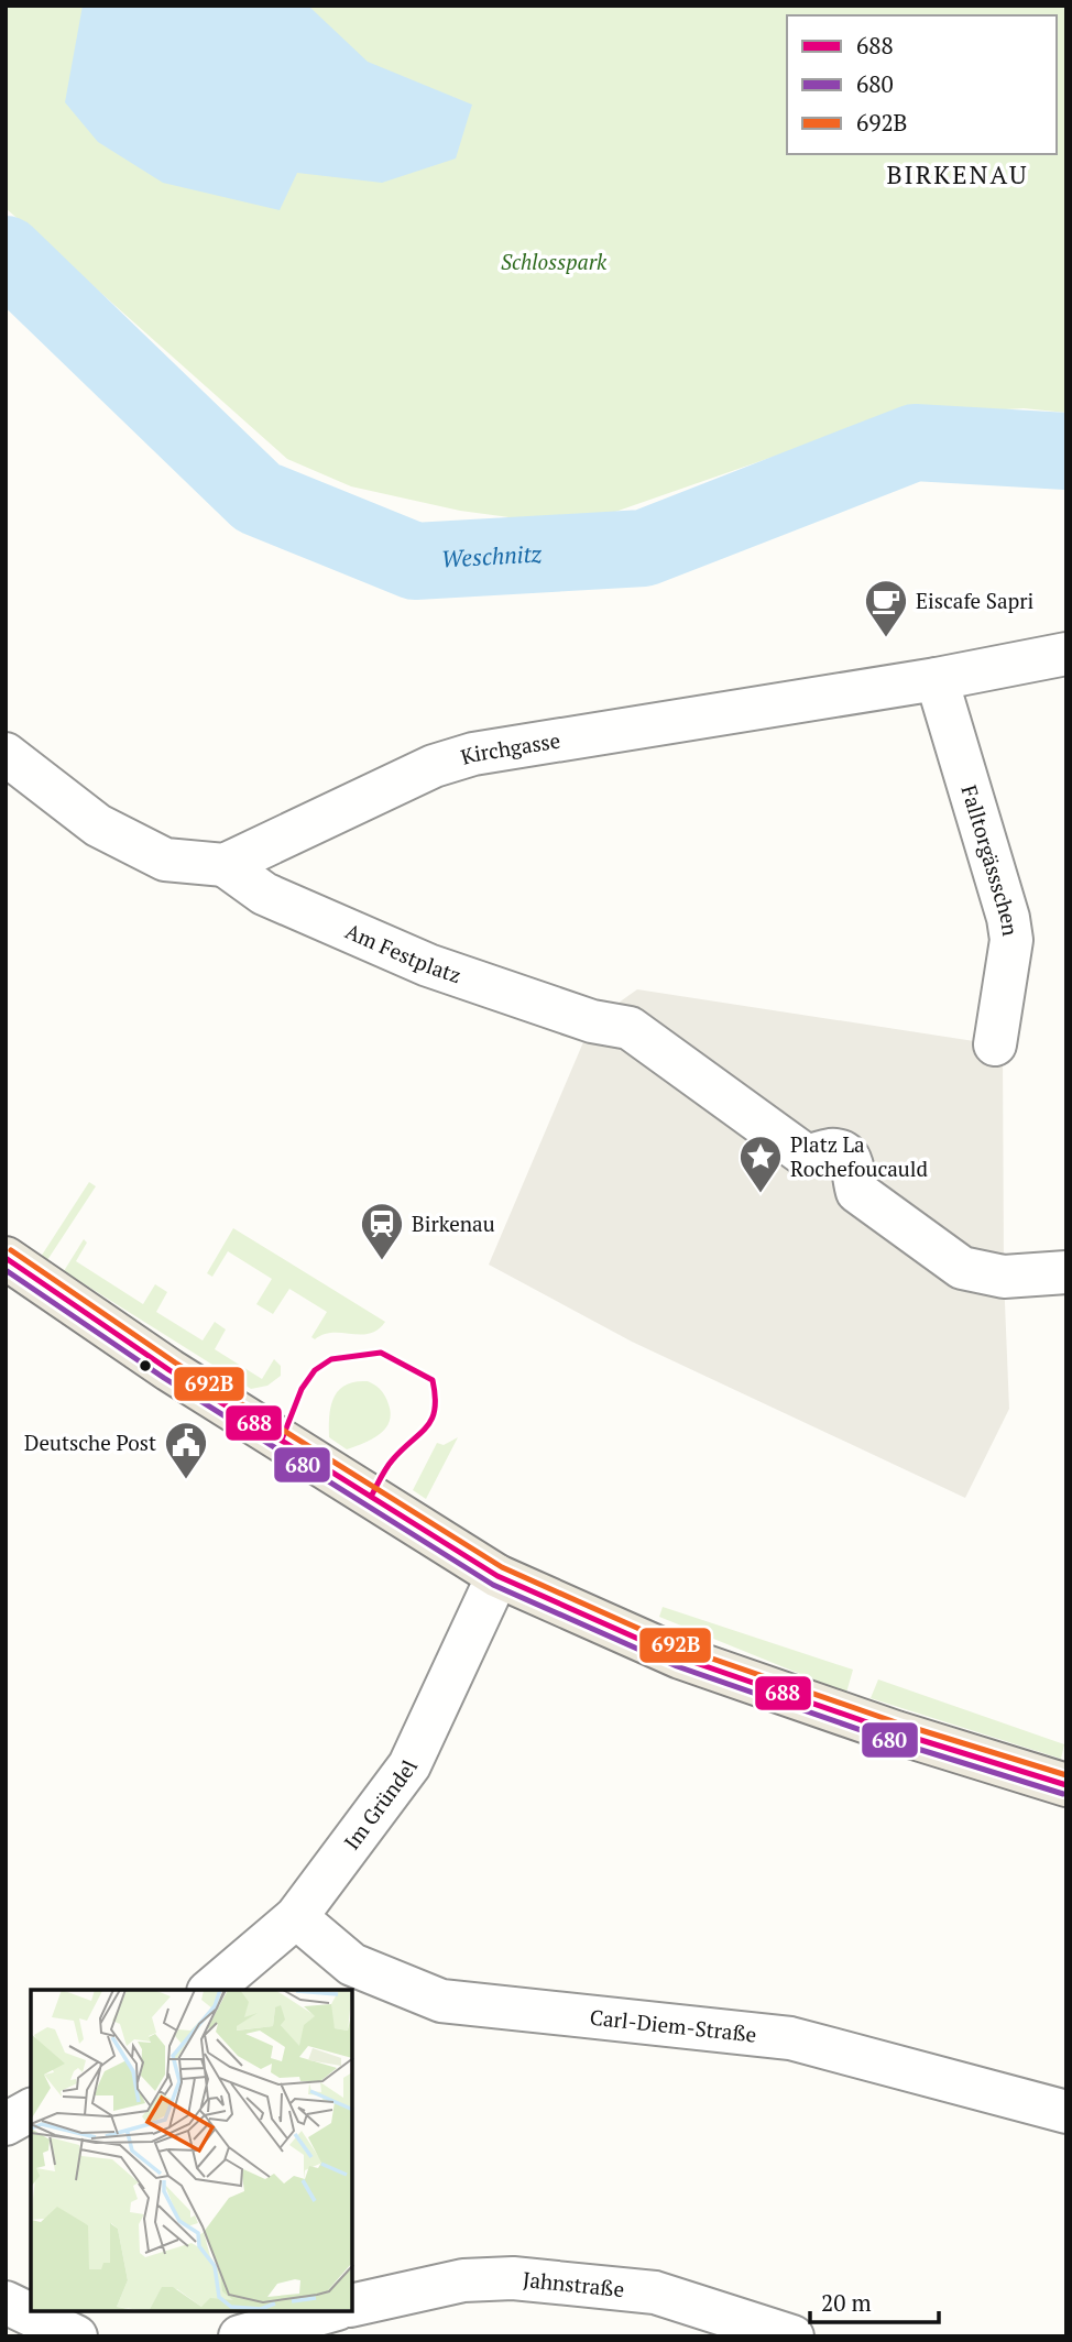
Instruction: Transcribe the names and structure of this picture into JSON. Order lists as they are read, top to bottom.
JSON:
{
  "streets": {
    "street": [
      "Kirchgasse",
      "Falltorgässschen",
      "Am Festplatz",
      "Im Gründel",
      "Carl-Diem-Straße",
      "Jahnstraße"
    ]
  },
  "crossings": [
    ["Kirchgasse", "Falltorgässschen"],
    ["Kirchgasse", "Am Festplatz"],
    ["Im Gründel", "Carl-Diem-Straße"]
  ],
  "districts": ["BIRKENAU"],
  "water": ["Weschnitz"],
  "parks": ["Schlosspark"],
  "places": {
    "cafe": ["Eiscafe Sapri"],
    "place": ["Platz La Rochefoucauld"],
    "station": ["Birkenau"],
    "public building": ["Deutsche Post"]
  },
  "lines": ["transit line 692B", "transit line 688", "transit line 680"],
  "legend": ["688", "680", "692B"],
  "scale_bar": "20 m"
}
